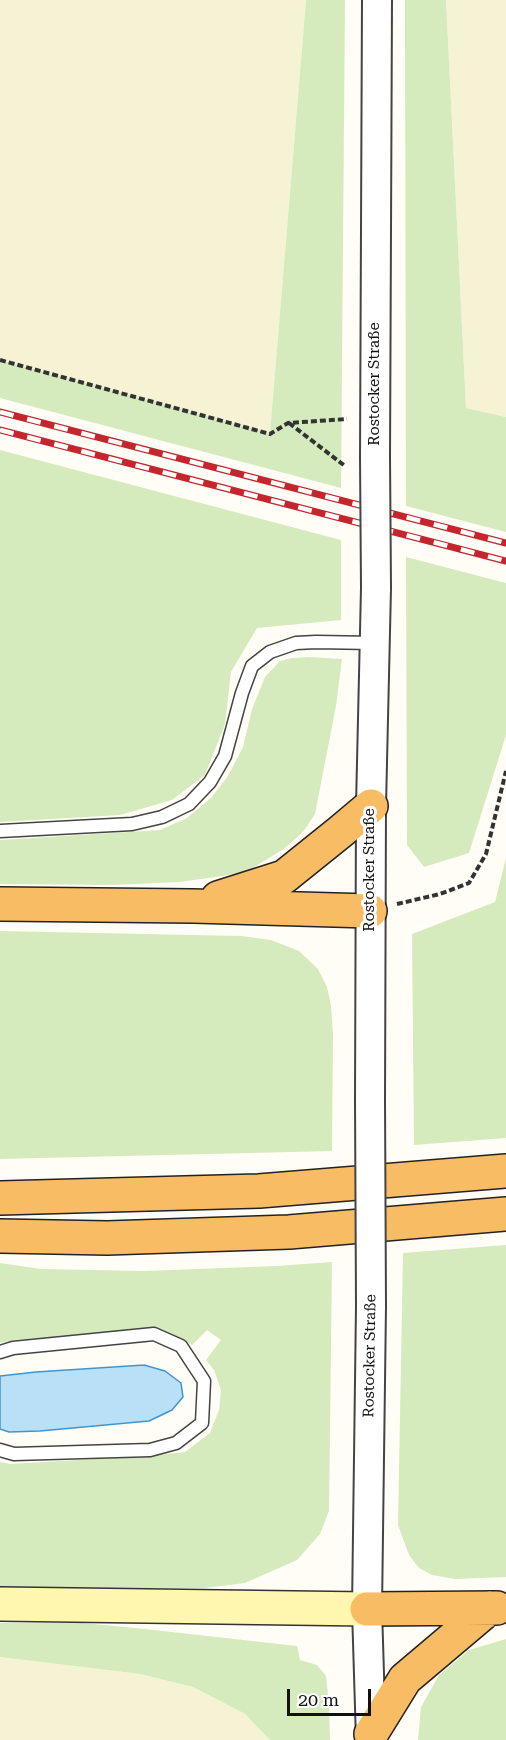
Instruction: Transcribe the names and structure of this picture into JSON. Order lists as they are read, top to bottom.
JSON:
{
  "streets": {
    "street": ["Rostocker Straße"]
  },
  "scale_bar": "20 m"
}
